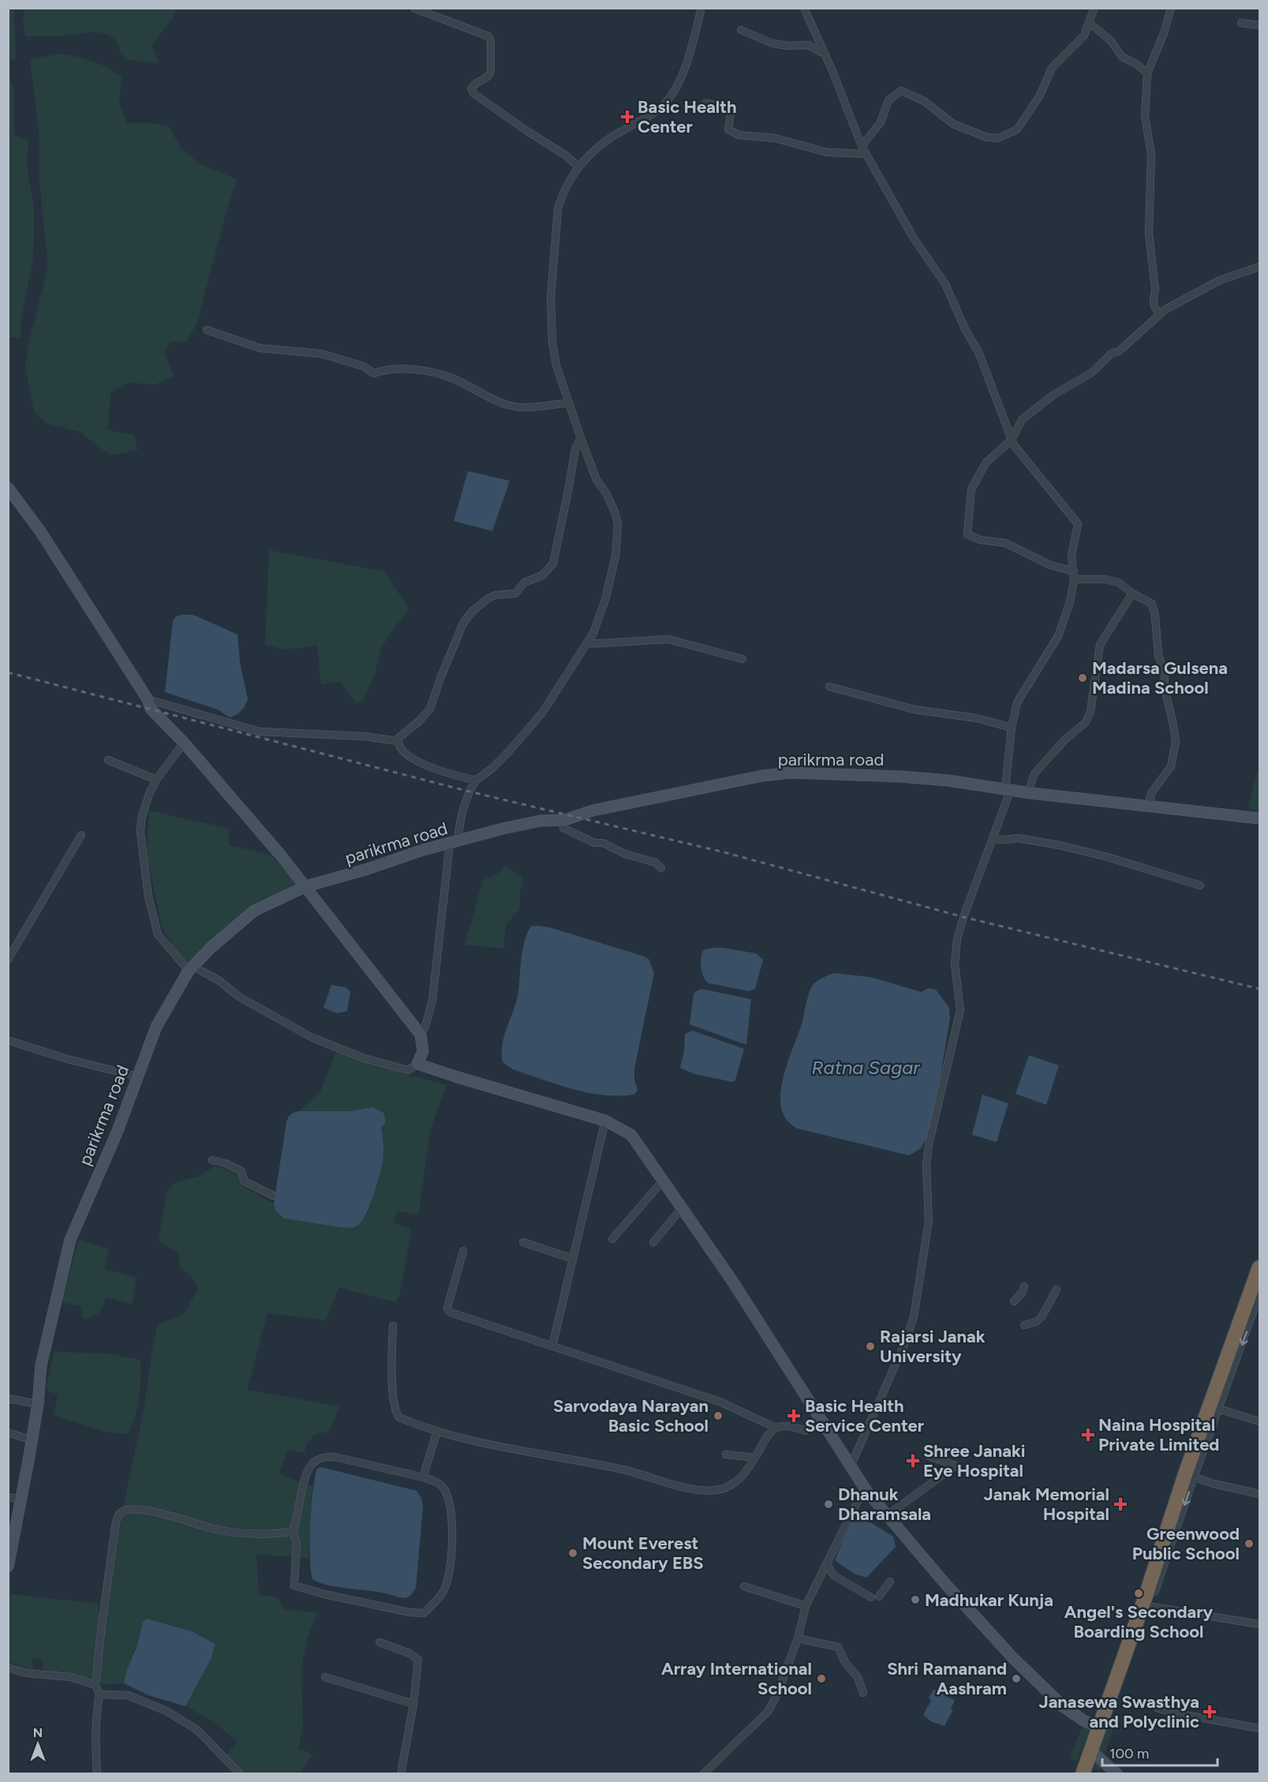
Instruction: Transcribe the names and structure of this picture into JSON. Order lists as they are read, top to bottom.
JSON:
{
  "streets": {
    "street": ["parikrma road"]
  },
  "water": ["Ratna Sagar"],
  "places": {
    "health": [
      "Basic Health Center",
      "Basic Health Service Center",
      "Naina Hospital Private Limited",
      "Shree Janaki Eye Hospital",
      "Janak Memorial Hospital",
      "Janasewa Swasthya and Polyclinic"
    ],
    "other": [
      "Madarsa Gulsena Madina School",
      "Rajarsi Janak University",
      "Sarvodaya Narayan Basic School",
      "Dhanuk Dharamsala",
      "Greenwood Public School",
      "Mount Everest Secondary EBS",
      "Angel's Secondary Boarding School",
      "Madhukar Kunja",
      "Array International School",
      "Shri Ramanand Aashram"
    ]
  },
  "scale_bar": "100 m",
  "north": "top"
}
